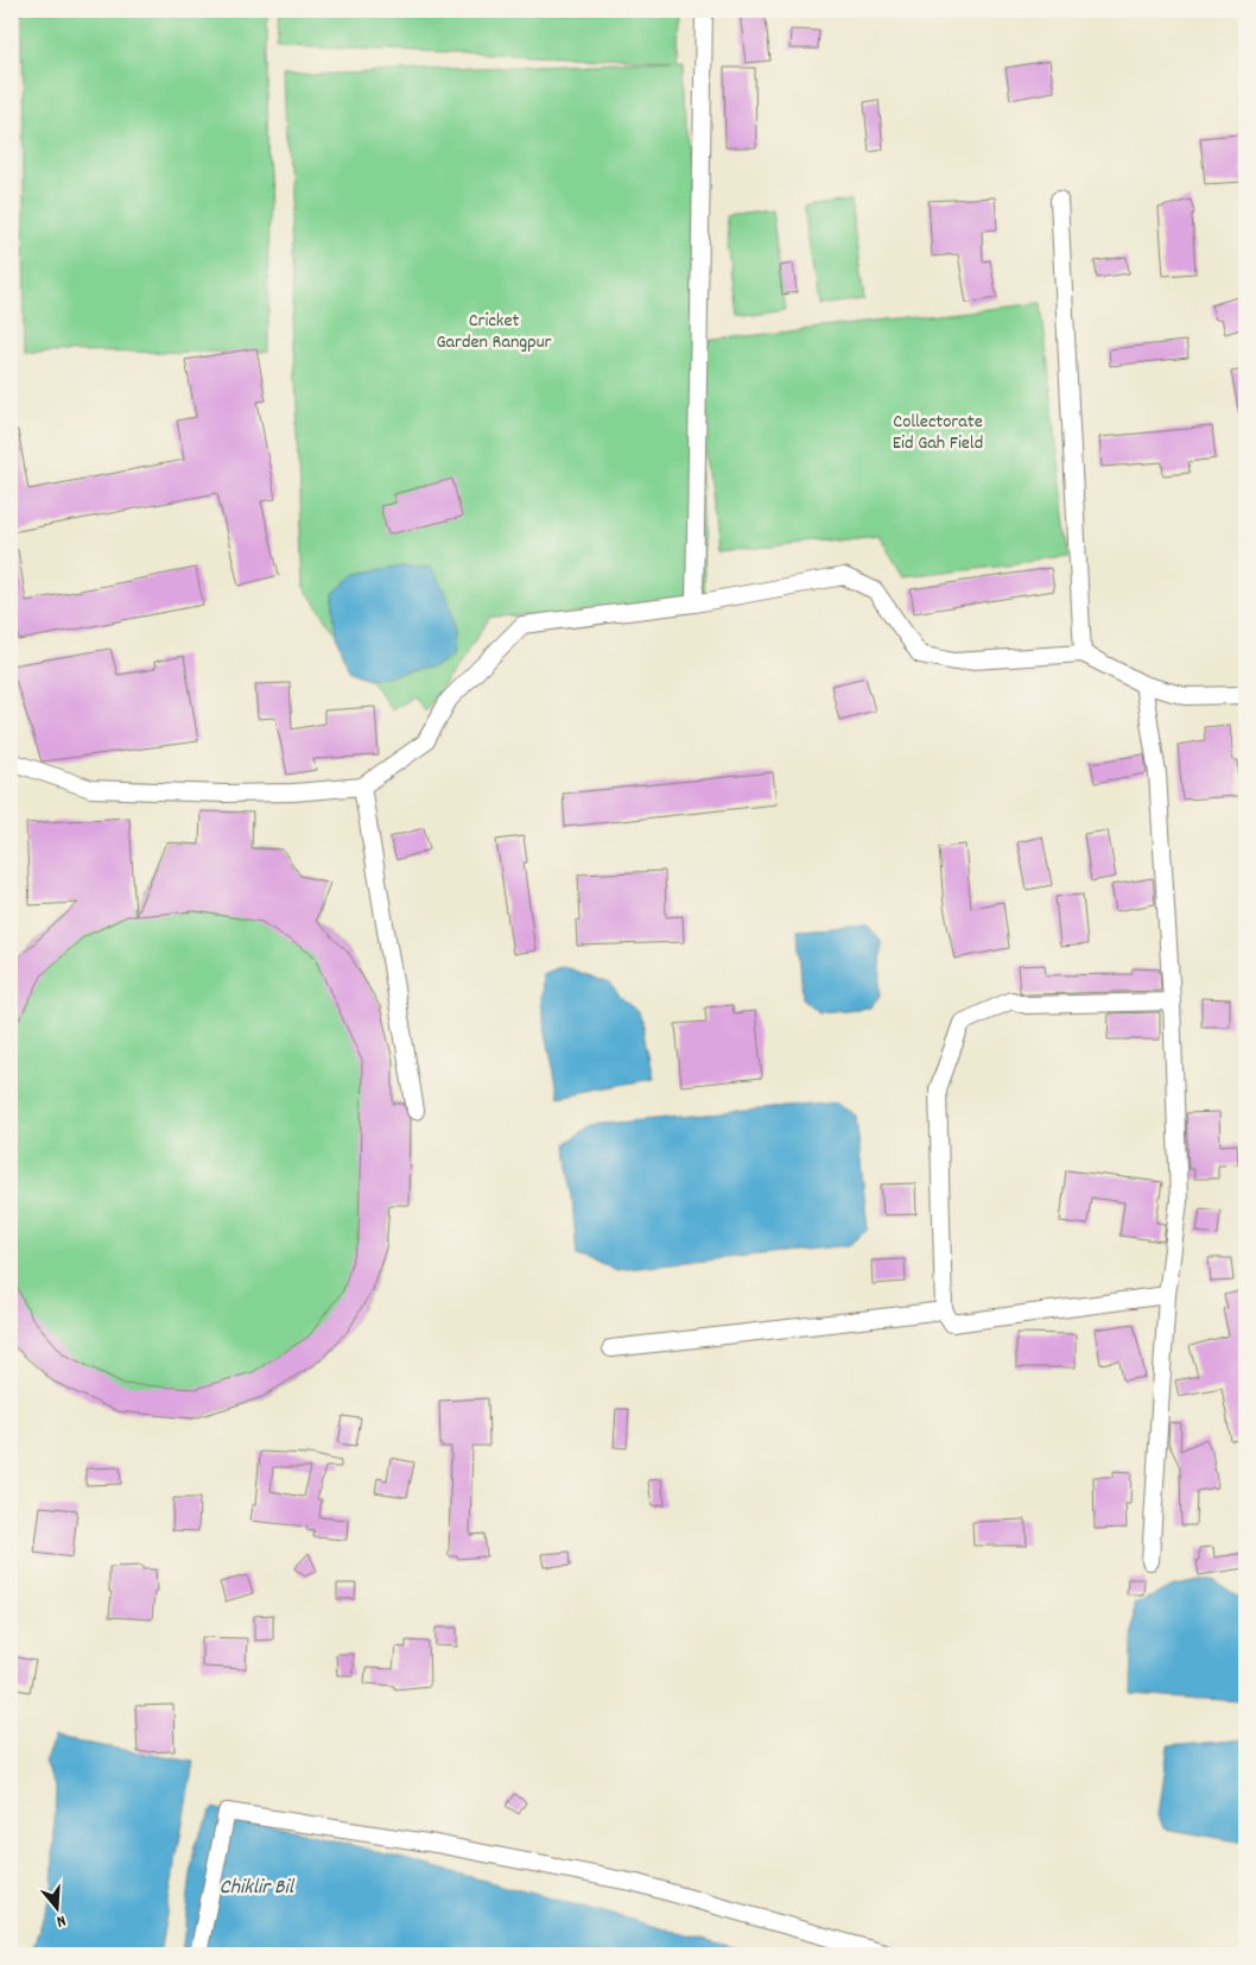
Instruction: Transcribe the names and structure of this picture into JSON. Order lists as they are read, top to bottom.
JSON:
{
  "water": ["Chiklir Bil"],
  "parks": ["Cricket Garden Rangpur", "Collectorate Eid Gah Field"],
  "north": "bottom"
}
